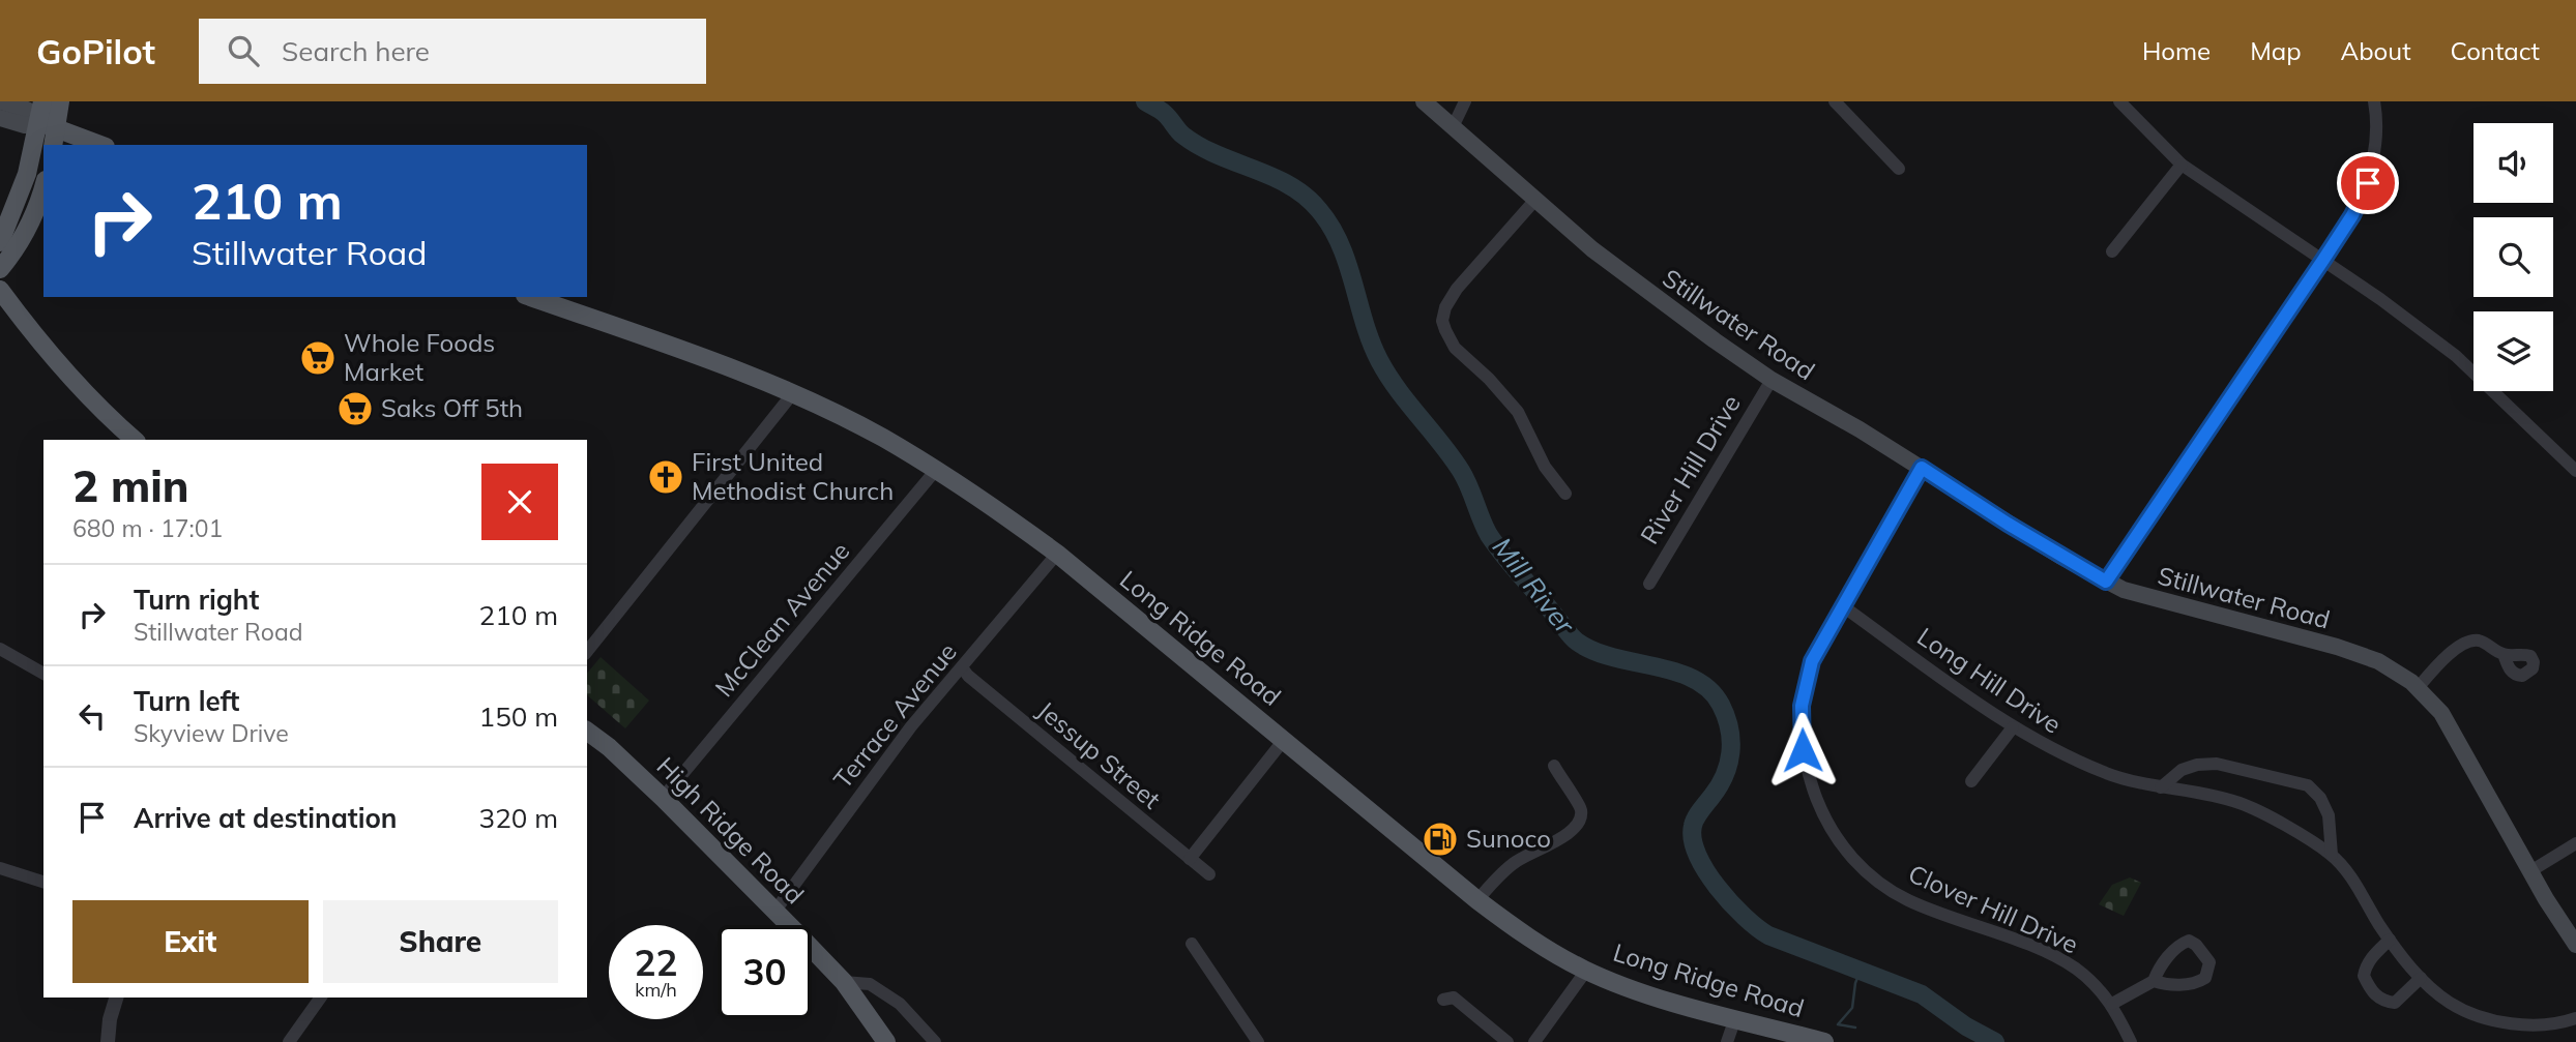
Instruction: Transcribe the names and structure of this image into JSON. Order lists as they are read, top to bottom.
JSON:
{
  "streets": {
    "main road": ["Stillwater Road", "Long Ridge Road", "High Ridge Road"],
    "street": [
      "River Hill Drive",
      "McClean Avenue",
      "Long Hill Drive",
      "Terrace Avenue",
      "Jessup Street",
      "Clover Hill Drive"
    ]
  },
  "crossings": [
    ["Stillwater Road", "River Hill Drive"],
    ["Stillwater Road", "Clover Hill Drive"],
    ["McClean Avenue", "Long Ridge Road"],
    ["McClean Avenue", "High Ridge Road"],
    ["Long Ridge Road", "Terrace Avenue"],
    ["Long Hill Drive", "Clover Hill Drive"],
    ["Terrace Avenue", "Jessup Street"],
    ["Terrace Avenue", "High Ridge Road"]
  ],
  "water": ["Mill River"],
  "places": {
    "supermarket": ["Whole Foods Market", "Saks Off 5th"],
    "church": ["First United Methodist Church"],
    "fuel station": ["Sunoco"]
  },
  "page": {
    "header": "GoPilot",
    "search": "Search here",
    "nav": [
      "Home",
      "Map",
      "About",
      "Contact"
    ],
    "turn": ["210 m", "Stillwater Road"],
    "heading": ["2 min", "680 m · 17:01"],
    "list": [
      {
        "name": "Turn right",
        "note": "Stillwater Road",
        "value": "210 m"
      },
      {
        "name": "Turn left",
        "note": "Skyview Drive",
        "value": "150 m"
      },
      {
        "name": "Arrive at destination",
        "value": "320 m"
      }
    ],
    "buttons": ["Exit", "Share"],
    "speed": "22 km/h",
    "limit": "30"
  }
}
